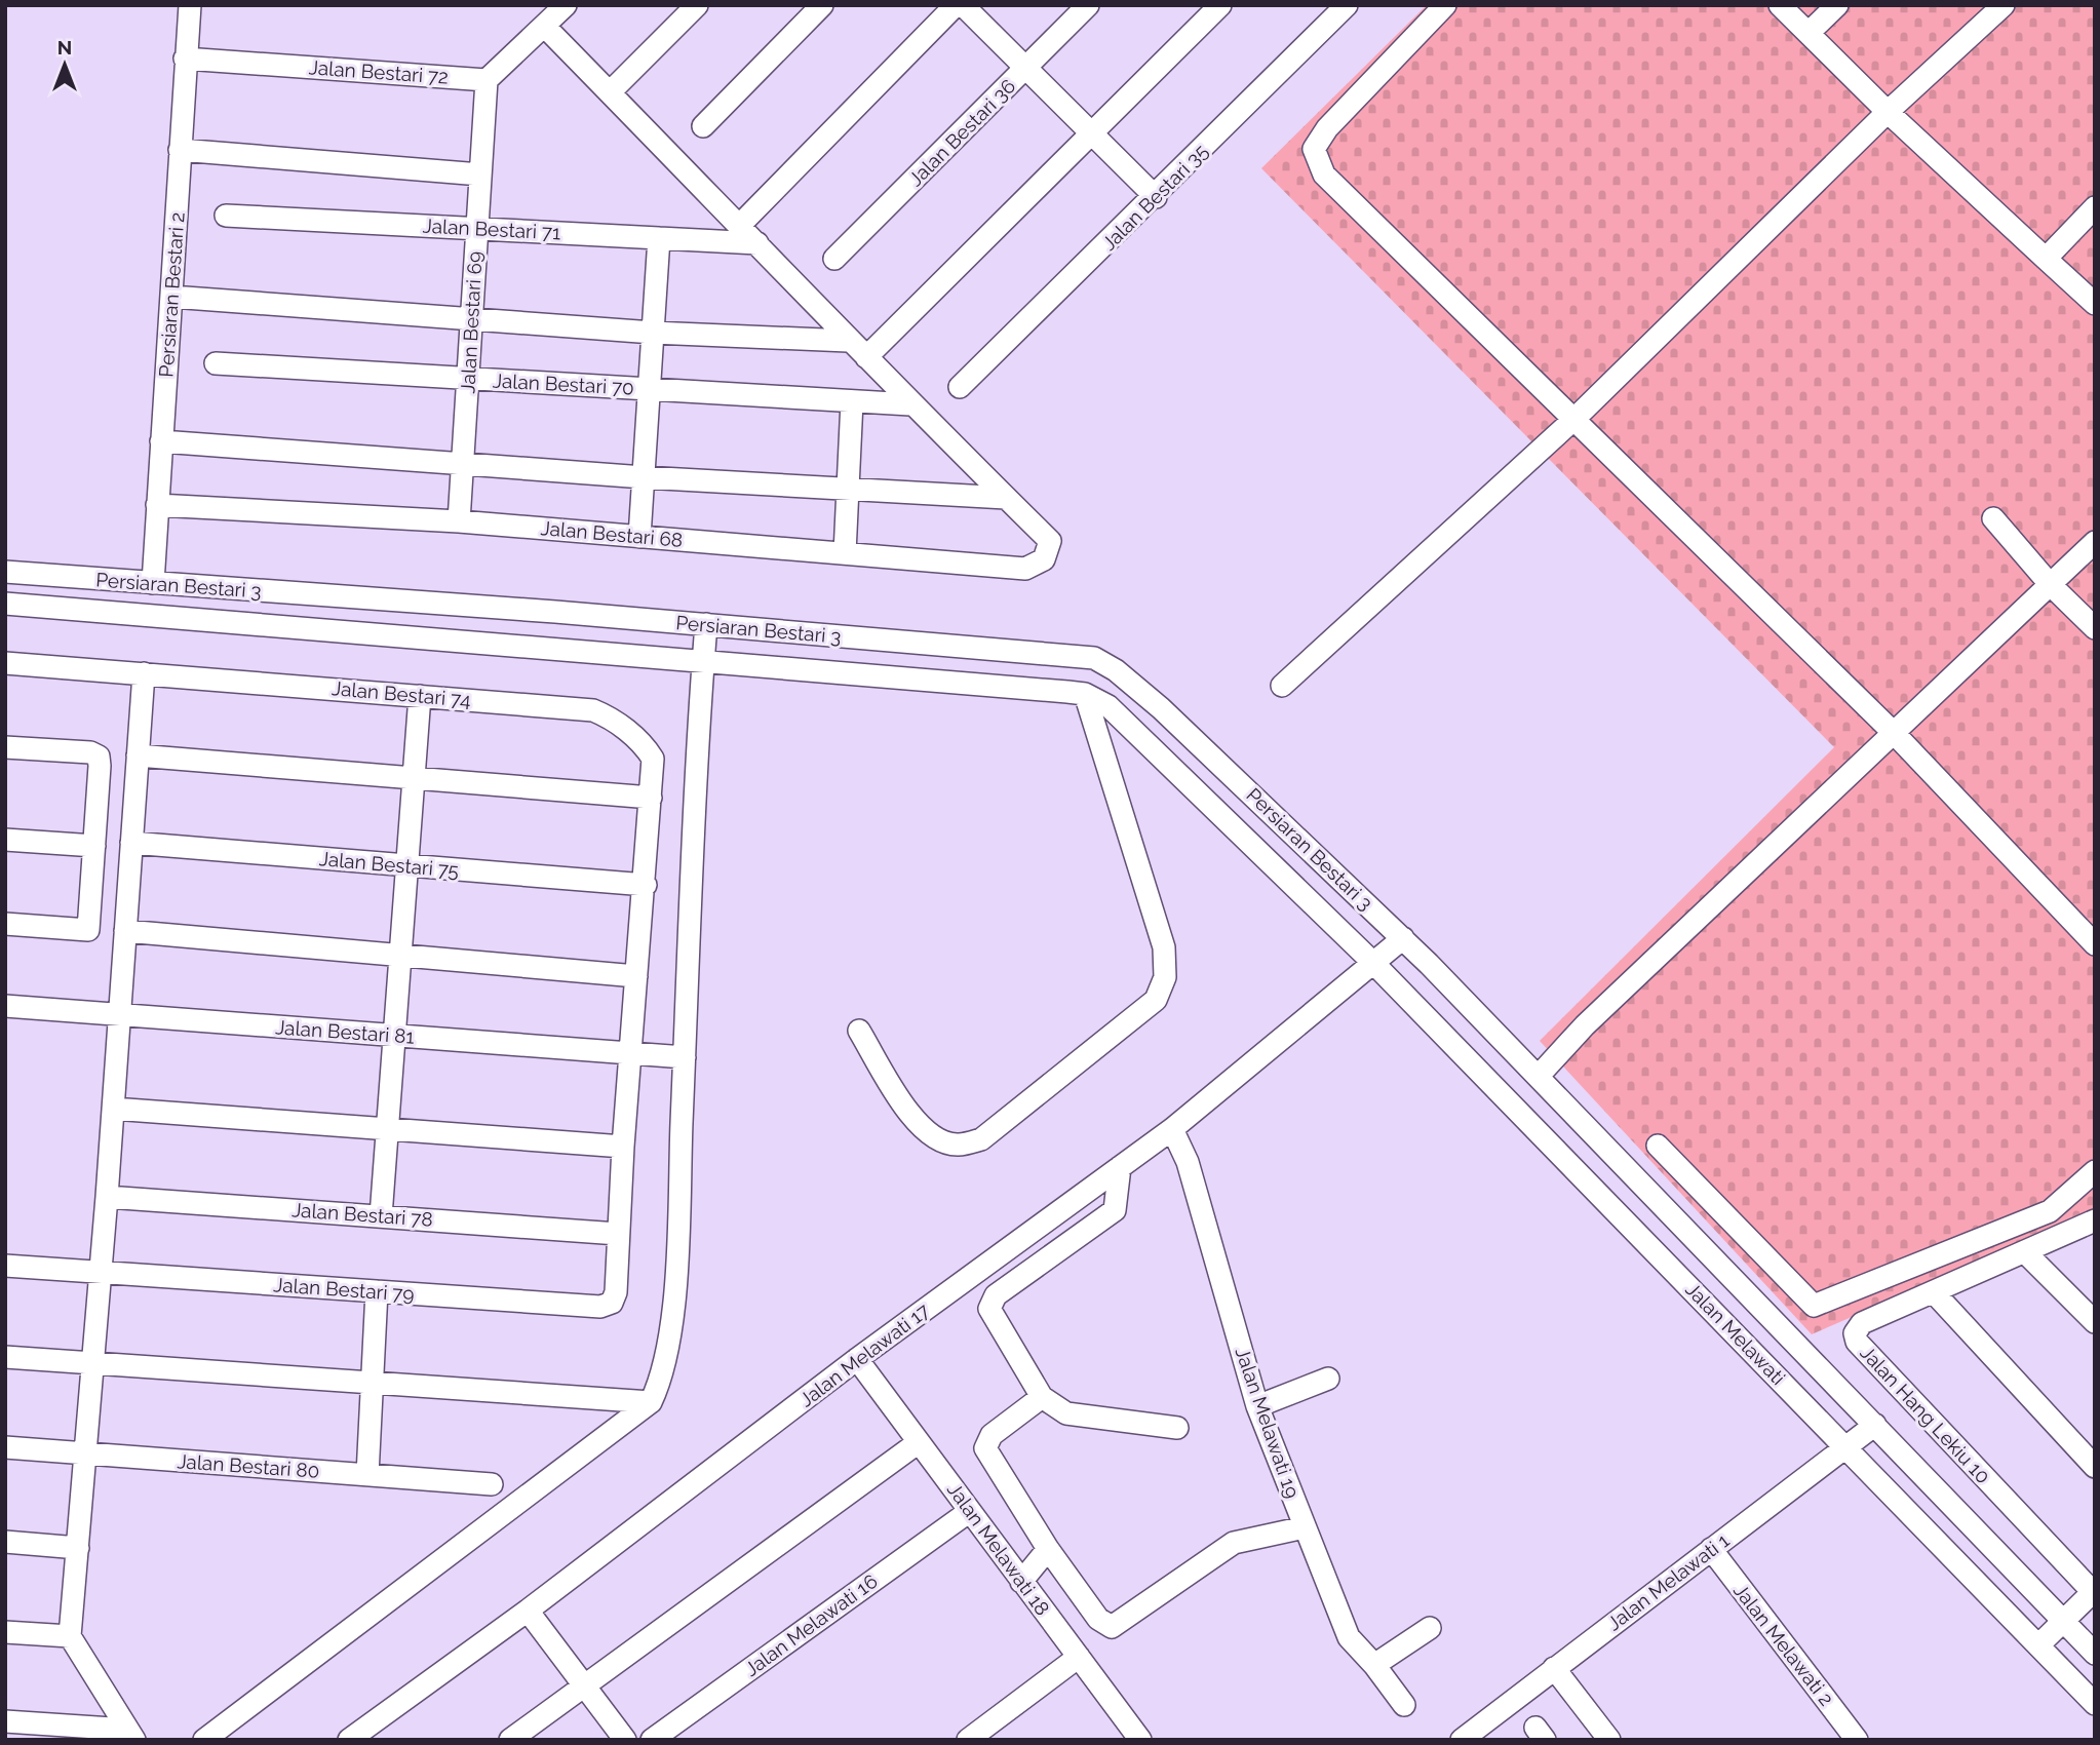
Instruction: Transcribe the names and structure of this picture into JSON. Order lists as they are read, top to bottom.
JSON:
{
  "streets": {
    "street": [
      "Jalan Bestari 72",
      "Jalan Bestari 36",
      "Jalan Bestari 35",
      "Jalan Bestari 71",
      "Persiaran Bestari 2",
      "Jalan Bestari 69",
      "Jalan Bestari 70",
      "Jalan Bestari 68",
      "Persiaran Bestari 3",
      "Jalan Bestari 74",
      "Jalan Bestari 75",
      "Jalan Bestari 81",
      "Jalan Bestari 78",
      "Jalan Bestari 79",
      "Jalan Melawati",
      "Jalan Melawati 17",
      "Jalan Hang Lekiu 10",
      "Jalan Melawati 19",
      "Jalan Bestari 80",
      "Jalan Melawati 18",
      "Jalan Melawati 1",
      "Jalan Melawati 16",
      "Jalan Melawati 2"
    ]
  },
  "crossings": [
    ["Jalan Bestari 72", "Persiaran Bestari 2"],
    ["Jalan Bestari 72", "Jalan Bestari 69"],
    ["Jalan Bestari 71", "Jalan Bestari 69"],
    ["Persiaran Bestari 2", "Jalan Bestari 68"],
    ["Persiaran Bestari 2", "Persiaran Bestari 3"],
    ["Jalan Bestari 69", "Jalan Bestari 70"],
    ["Jalan Bestari 69", "Jalan Bestari 68"],
    ["Persiaran Bestari 3", "Jalan Melawati"],
    ["Persiaran Bestari 3", "Jalan Melawati 17"],
    ["Jalan Bestari 74", "Jalan Bestari 75"],
    ["Jalan Bestari 74", "Jalan Bestari 81"],
    ["Jalan Bestari 74", "Jalan Bestari 79"],
    ["Jalan Bestari 81", "Jalan Bestari 79"],
    ["Jalan Bestari 78", "Jalan Bestari 79"],
    ["Jalan Melawati", "Jalan Melawati 17"],
    ["Jalan Melawati", "Jalan Melawati 1"],
    ["Jalan Melawati 17", "Jalan Melawati 19"],
    ["Jalan Melawati 17", "Jalan Melawati 18"],
    ["Jalan Melawati 18", "Jalan Melawati 16"],
    ["Jalan Melawati 1", "Jalan Melawati 2"]
  ],
  "north": "top"
}
